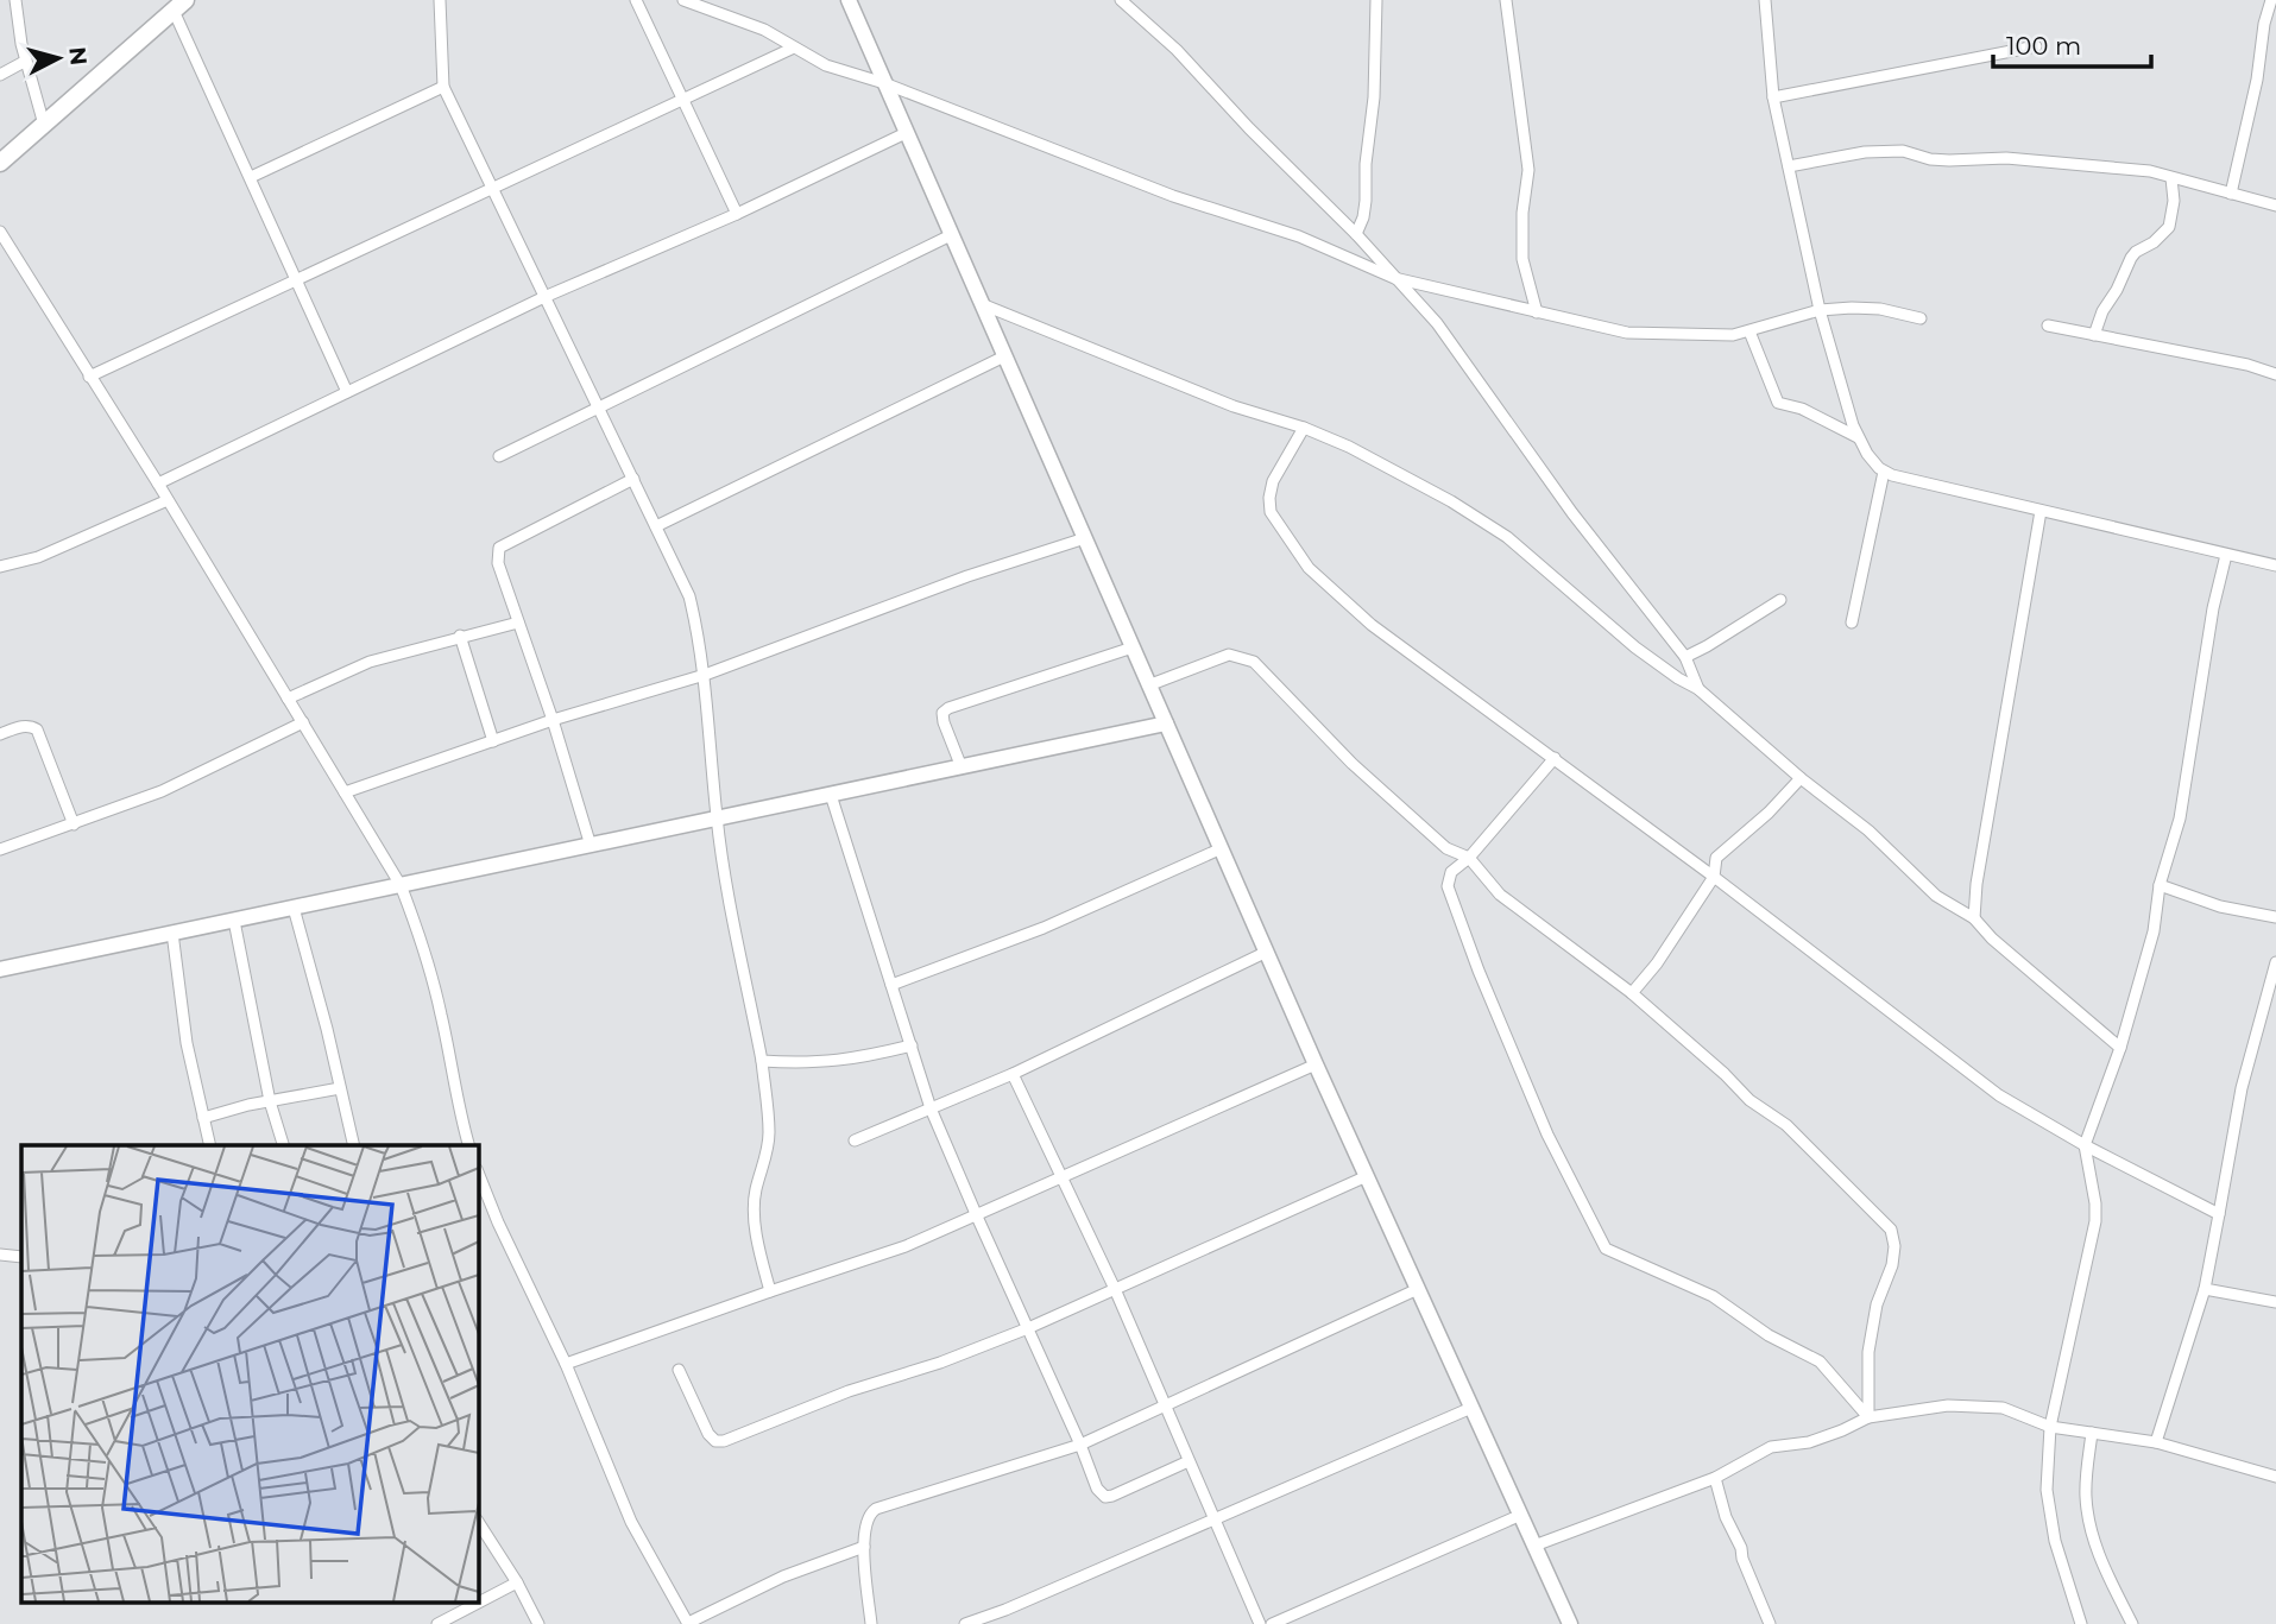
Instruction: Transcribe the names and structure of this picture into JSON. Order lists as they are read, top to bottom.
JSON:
{
  "scale_bar": "100 m",
  "north": "right"
}
